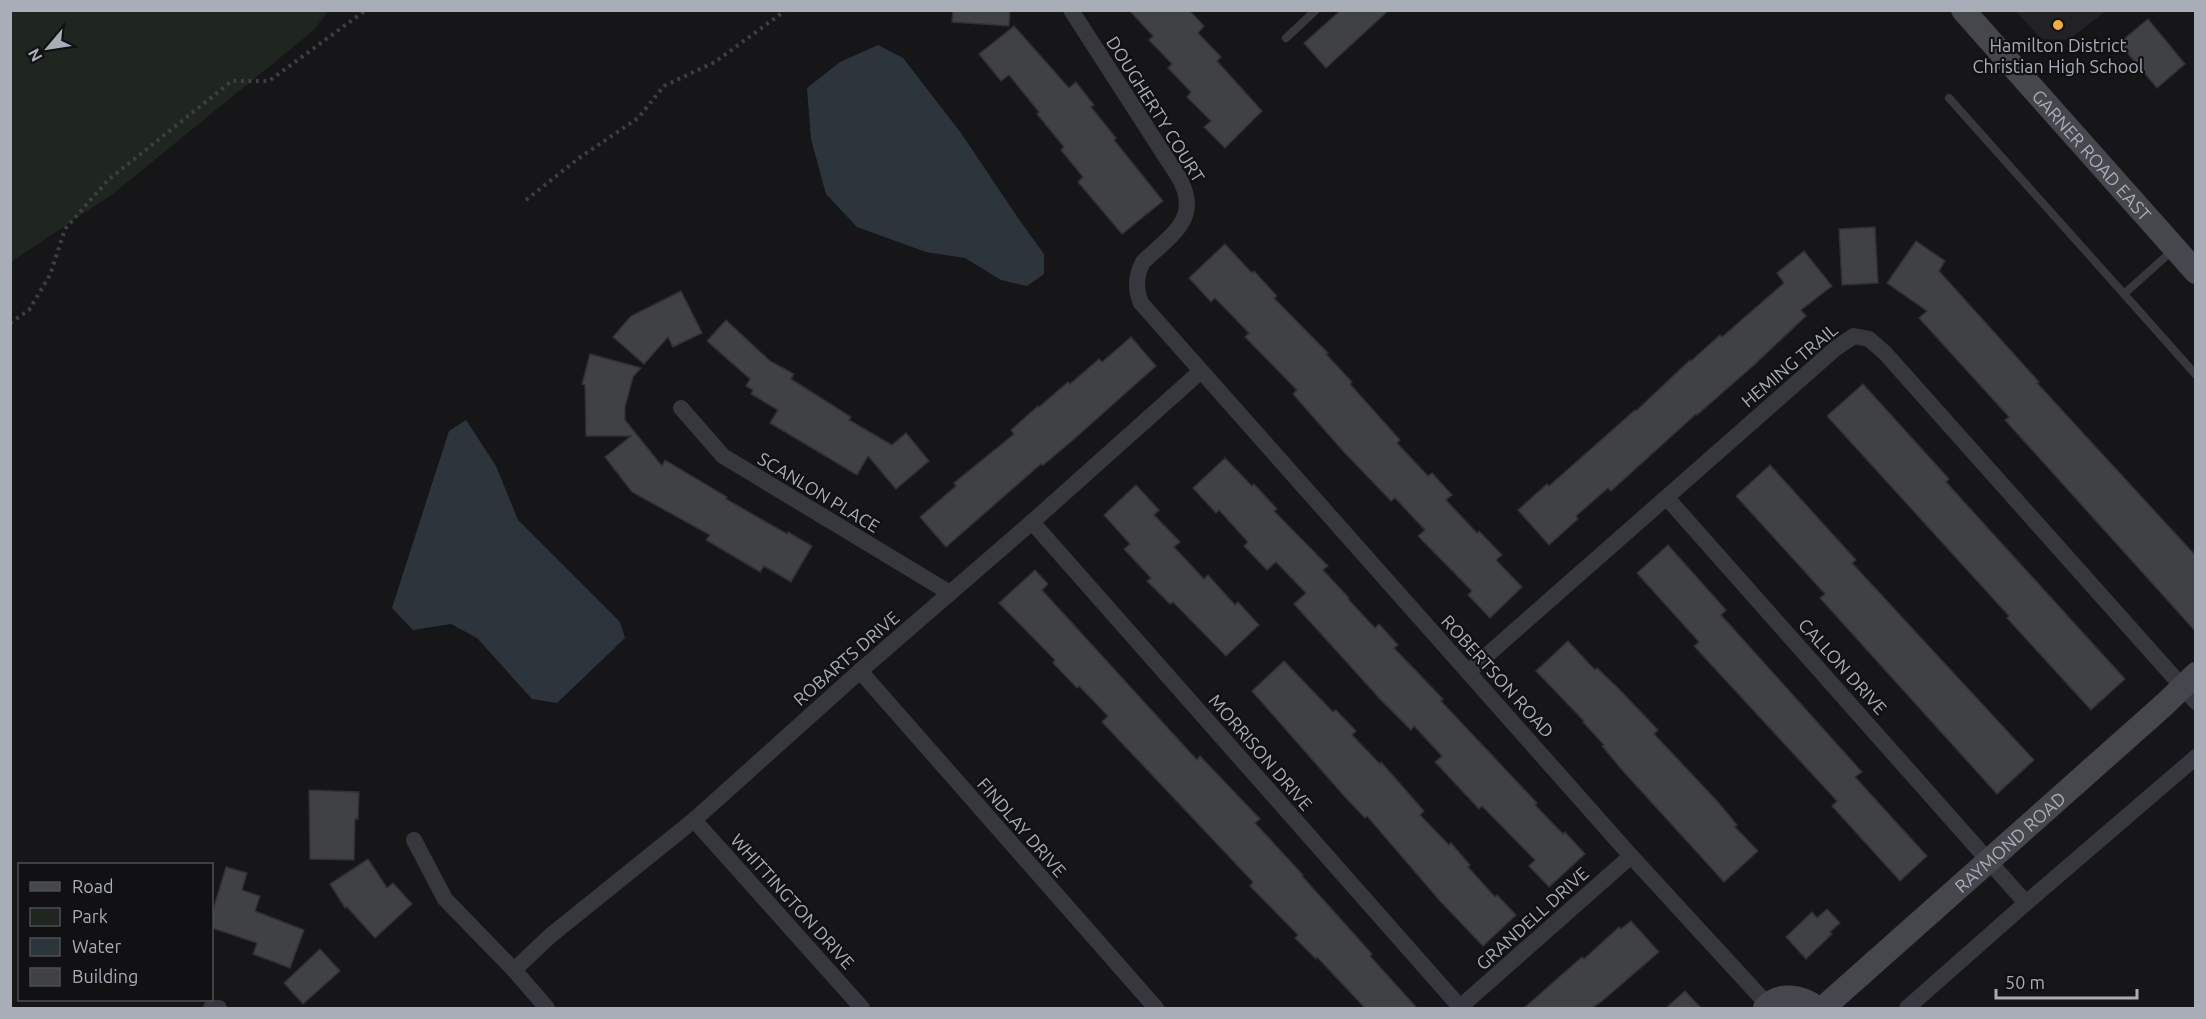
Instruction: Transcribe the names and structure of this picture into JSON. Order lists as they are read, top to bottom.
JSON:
{
  "streets": {
    "street": [
      "DOUGHERTY COURT",
      "GARNER ROAD EAST",
      "HEMING TRAIL",
      "SCANLON PLACE",
      "ROBARTS DRIVE",
      "CALLON DRIVE",
      "ROBERTSON ROAD",
      "MORRISON DRIVE",
      "FINDLAY DRIVE",
      "RAYMOND ROAD",
      "WHITTINGTON DRIVE",
      "GRANDELL DRIVE"
    ]
  },
  "crossings": [
    ["DOUGHERTY COURT", "ROBARTS DRIVE"],
    ["DOUGHERTY COURT", "ROBERTSON ROAD"],
    ["HEMING TRAIL", "CALLON DRIVE"],
    ["HEMING TRAIL", "ROBERTSON ROAD"],
    ["HEMING TRAIL", "RAYMOND ROAD"],
    ["SCANLON PLACE", "ROBARTS DRIVE"],
    ["ROBARTS DRIVE", "ROBERTSON ROAD"],
    ["ROBARTS DRIVE", "MORRISON DRIVE"],
    ["ROBARTS DRIVE", "FINDLAY DRIVE"],
    ["ROBARTS DRIVE", "WHITTINGTON DRIVE"],
    ["CALLON DRIVE", "RAYMOND ROAD"],
    ["ROBERTSON ROAD", "GRANDELL DRIVE"],
    ["MORRISON DRIVE", "GRANDELL DRIVE"]
  ],
  "places": ["Hamilton District Christian High School"],
  "legend": [
    "Road",
    "Park",
    "Water",
    "Building"
  ],
  "scale_bar": "50 m",
  "north": "bottom left"
}
